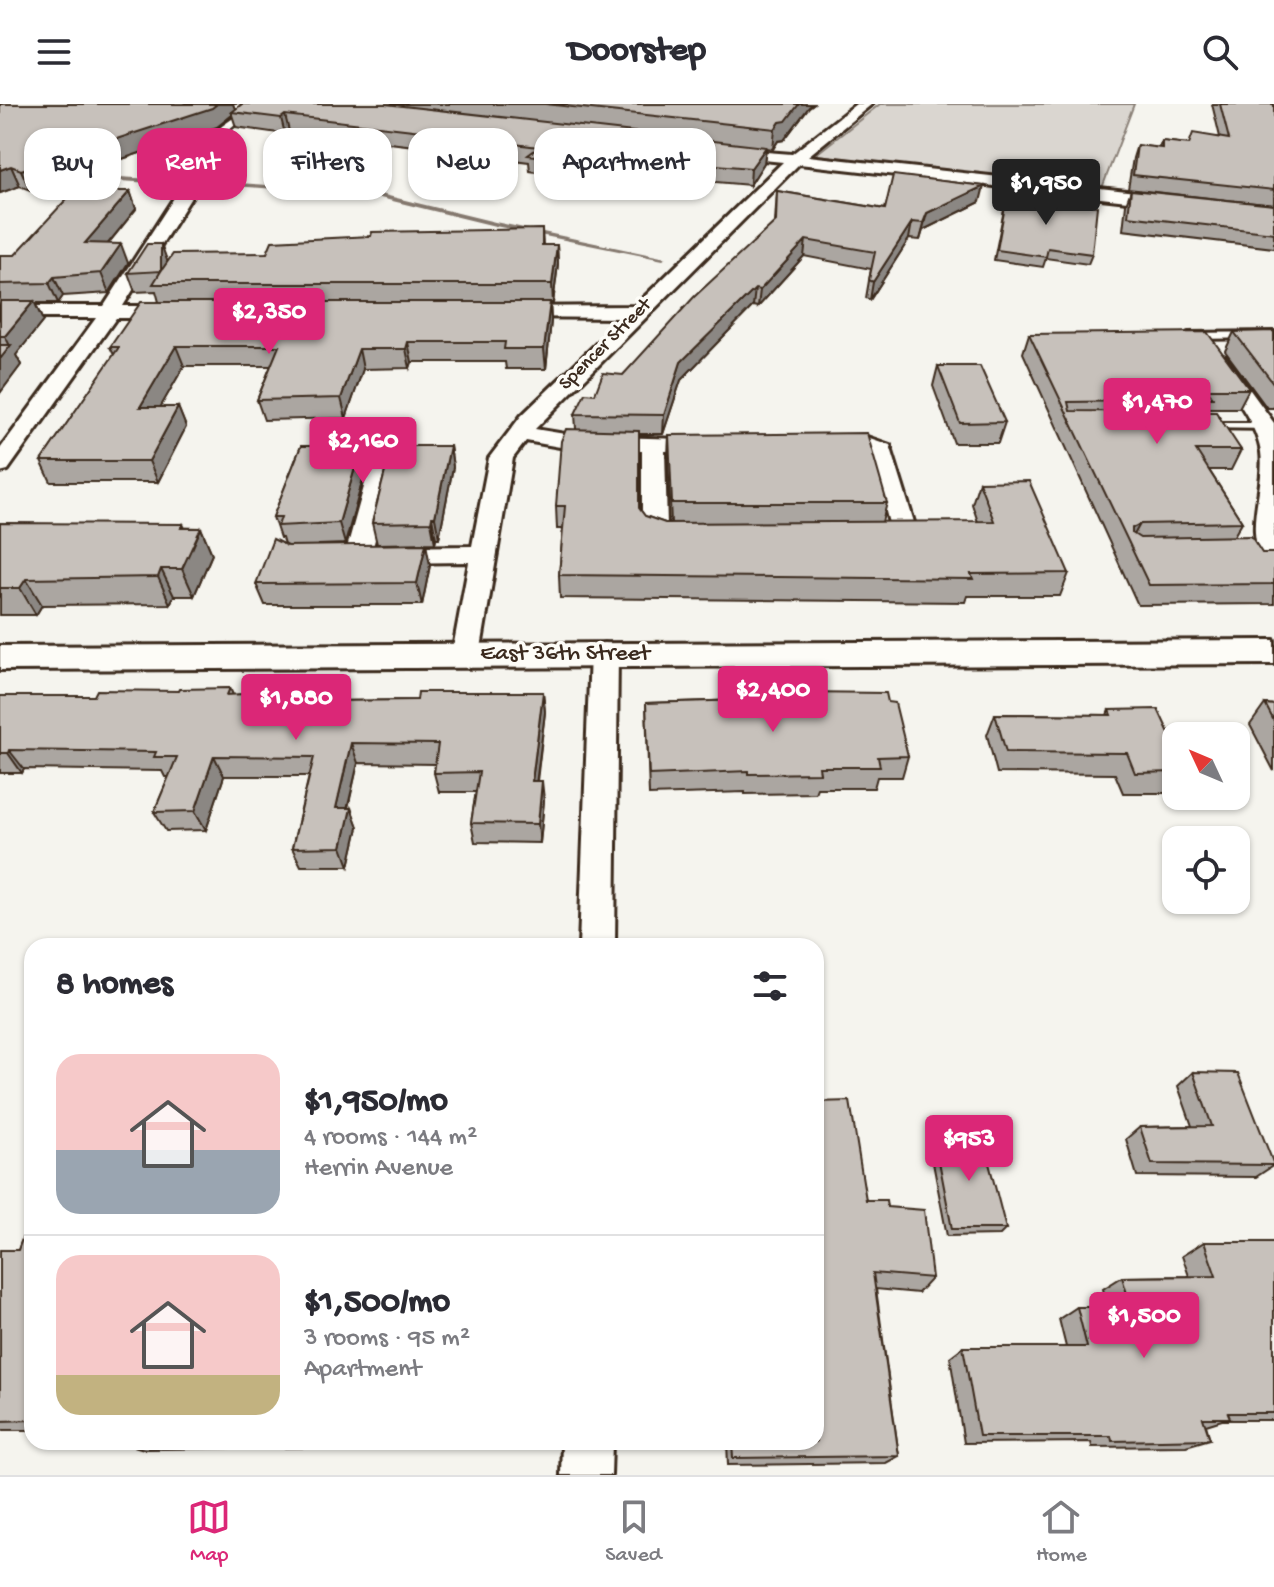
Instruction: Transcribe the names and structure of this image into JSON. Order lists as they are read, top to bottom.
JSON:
{
  "streets": {
    "street": ["Spencer Street", "East 36th Street"]
  },
  "crossings": [
    ["Spencer Street", "East 36th Street"]
  ],
  "north": "top left",
  "page": {
    "header": "Doorstep",
    "chip": [
      "Buy",
      "Rent",
      "Filters",
      "New",
      "Apartment"
    ],
    "price": [
      "$1,950",
      "$2,350",
      "$1,470",
      "$2,160",
      "$2,400",
      "$1,880",
      "$953",
      "$1,500"
    ],
    "heading": "8 homes",
    "list": [
      {
        "name": "$1,950/mo",
        "note": "4 rooms · 144 m² · Herrin Avenue"
      },
      {
        "name": "$1,500/mo",
        "note": "3 rooms · 95 m² · Apartment"
      }
    ],
    "tabs": ["Map", "Saved", "Home"]
  }
}
